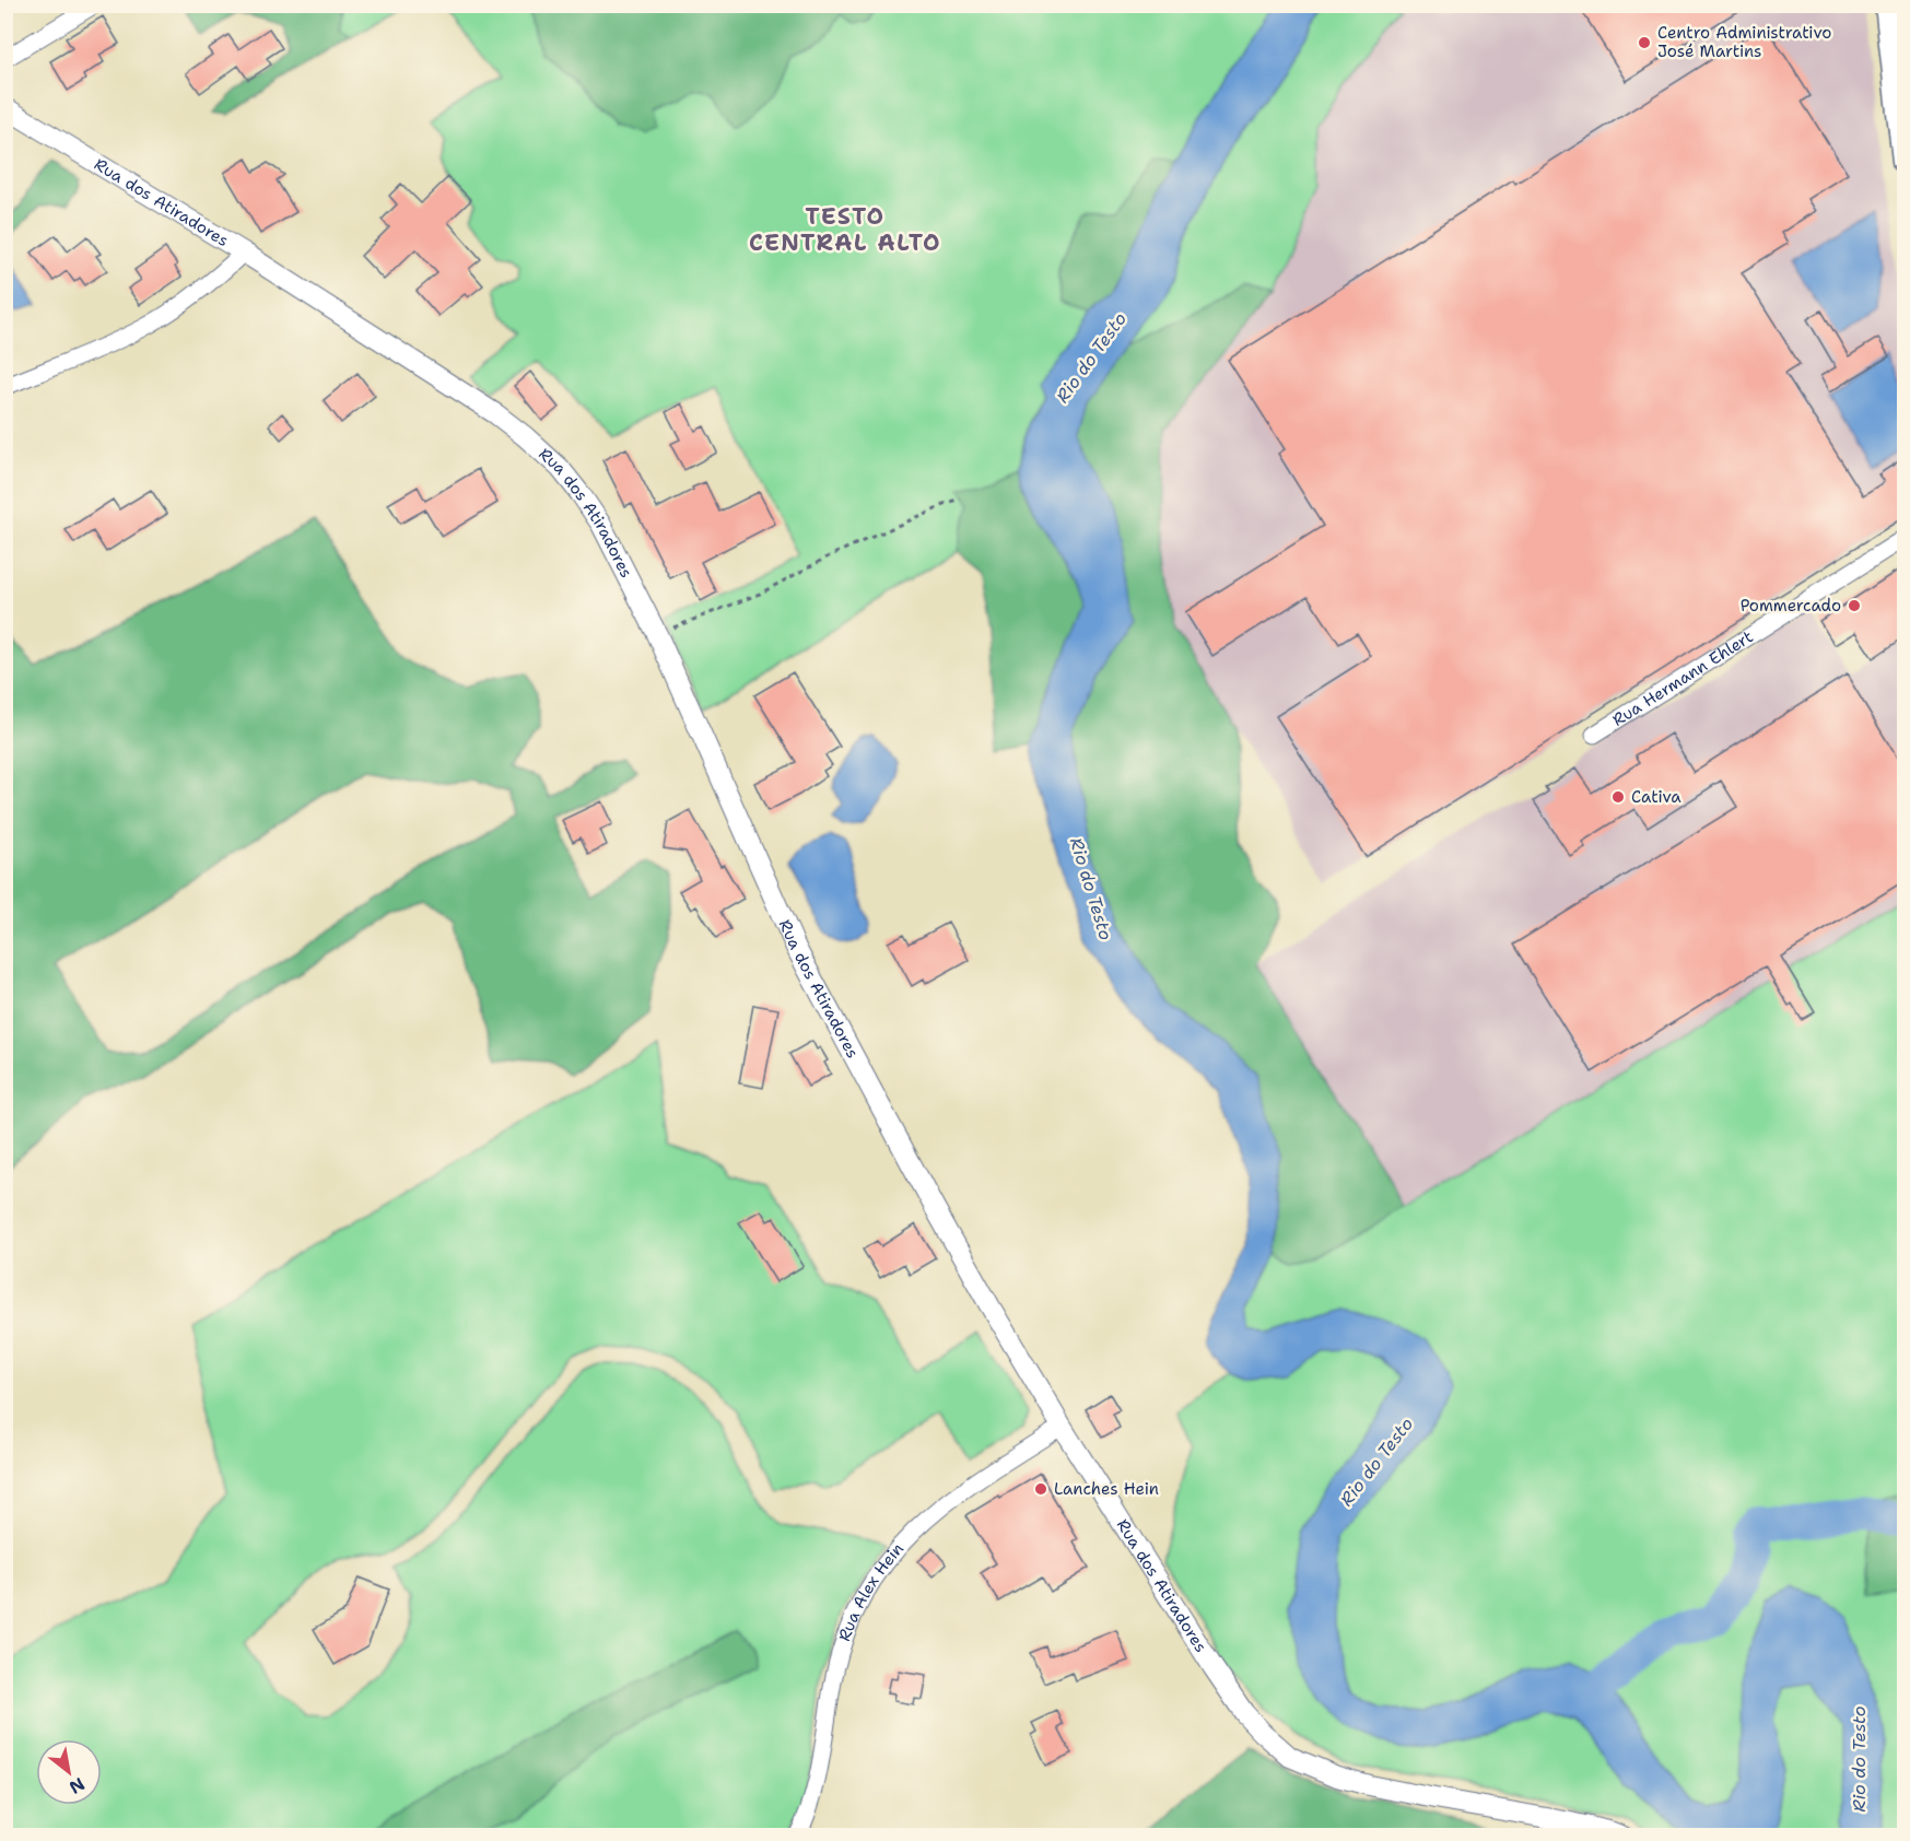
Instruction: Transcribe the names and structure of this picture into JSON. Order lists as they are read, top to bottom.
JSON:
{
  "streets": {
    "street": ["Rua dos Atiradores", "Rua Hermann Ehlert", "Rua Alex Hein"]
  },
  "crossings": [
    ["Rua dos Atiradores", "Rua Alex Hein"]
  ],
  "districts": ["TESTO CENTRAL ALTO"],
  "water": ["Rio do Testo"],
  "places": [
    "Centro Administrativo José Martins",
    "Pommercado",
    "Cativa",
    "Lanches Hein"
  ],
  "north": "bottom right"
}
